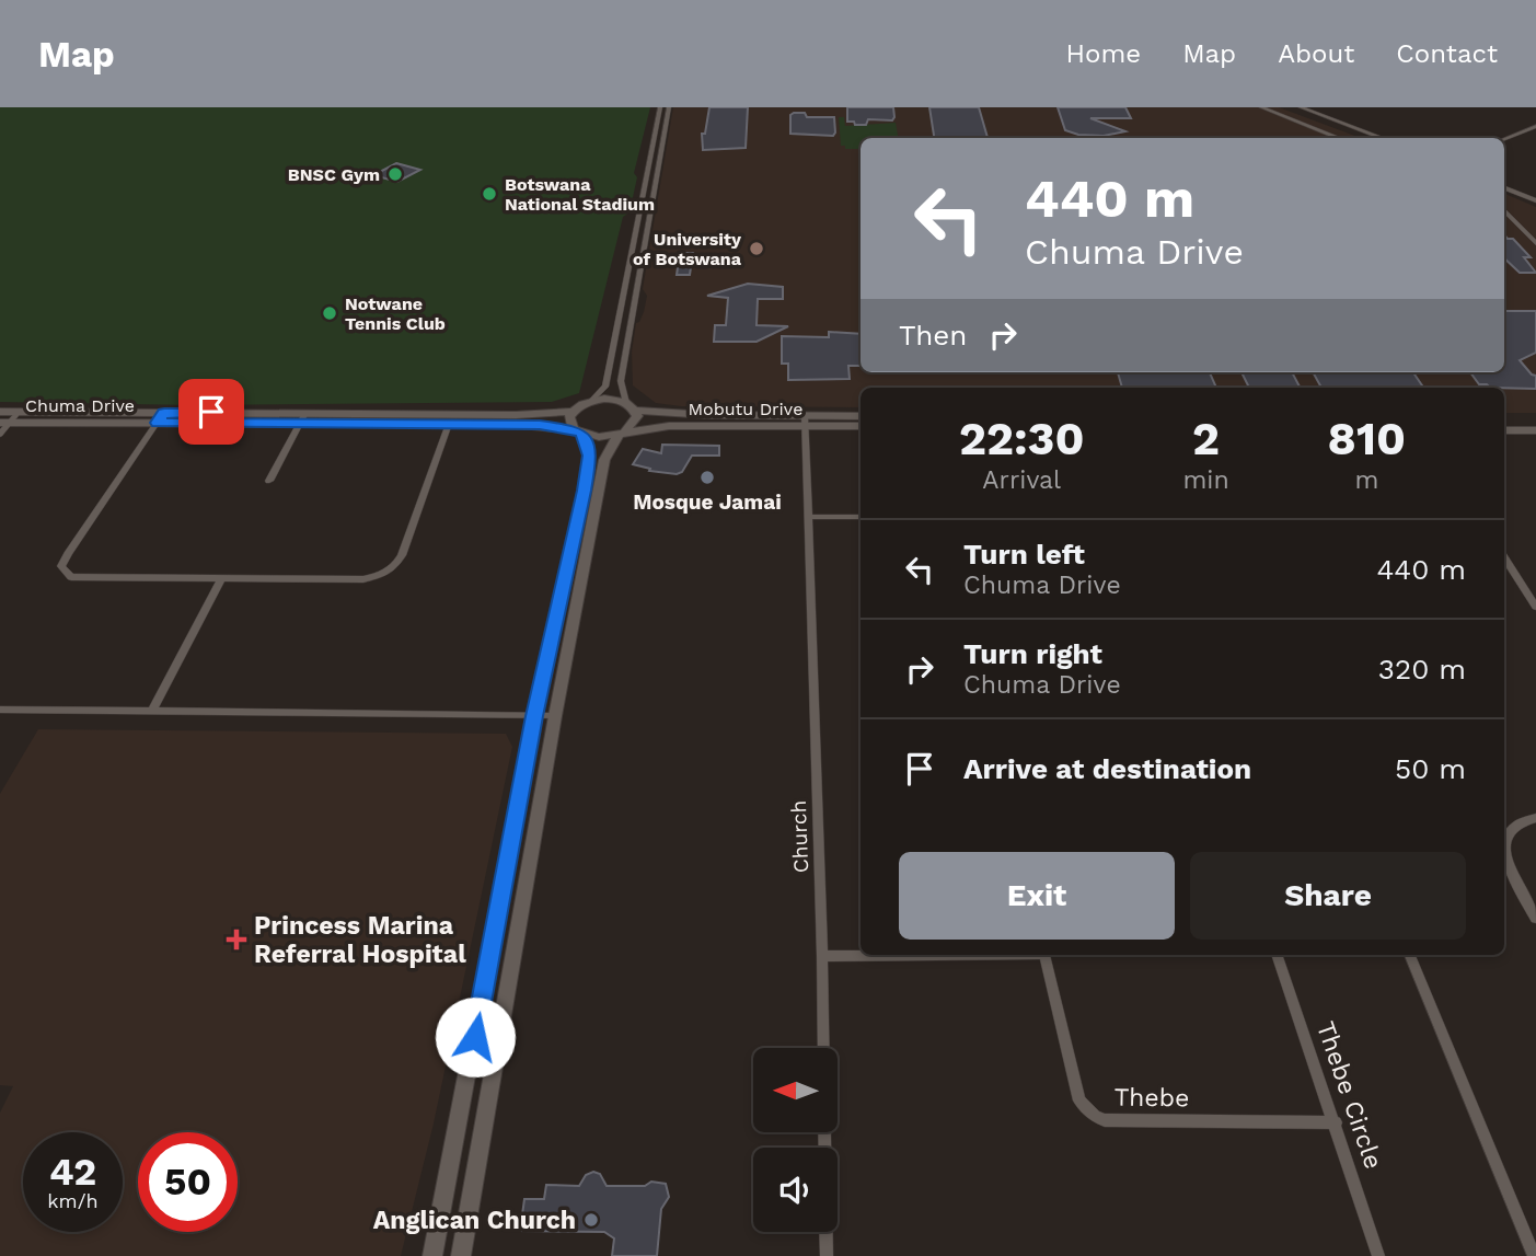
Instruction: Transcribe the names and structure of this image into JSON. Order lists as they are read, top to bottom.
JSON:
{
  "streets": {
    "main road": ["Chuma Drive", "Mobutu Drive"],
    "street": ["Church", "Thebe Circle", "Thebe"]
  },
  "crossings": [
    ["Chuma Drive", "Mobutu Drive"],
    ["Mobutu Drive", "Church"],
    ["Church", "Thebe"],
    ["Thebe Circle", "Thebe"]
  ],
  "places": {
    "other": [
      "BNSC Gym",
      "Botswana National Stadium",
      "University of Botswana",
      "Notwane Tennis Club",
      "Mosque Jamai",
      "Anglican Church"
    ],
    "health": ["Princess Marina Referral Hospital"]
  },
  "north": "left",
  "page": {
    "header": "Map",
    "nav": [
      "Home",
      "Map",
      "About",
      "Contact"
    ],
    "turn": ["440 m", "Chuma Drive"],
    "then": "Then",
    "eta": [
      "22:30",
      "Arrival",
      "2",
      "min",
      "810",
      "m"
    ],
    "list": [
      {
        "name": "Turn left",
        "note": "Chuma Drive",
        "value": "440 m"
      },
      {
        "name": "Turn right",
        "note": "Chuma Drive",
        "value": "320 m"
      },
      {
        "name": "Arrive at destination",
        "value": "50 m"
      }
    ],
    "buttons": ["Exit", "Share"],
    "speed": "42 km/h",
    "limit": "50"
  }
}
